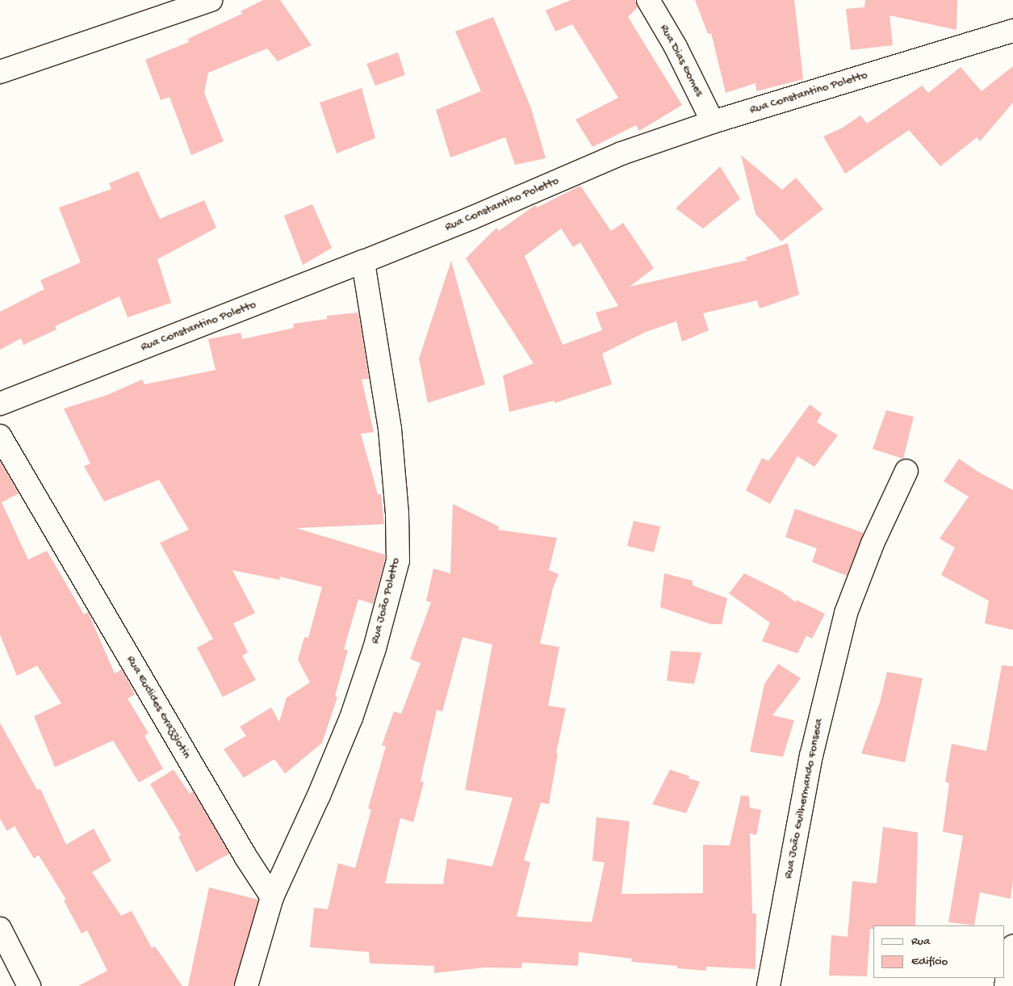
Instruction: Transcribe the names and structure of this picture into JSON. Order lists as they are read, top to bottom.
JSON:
{
  "streets": {
    "street": [
      "Rua Dias Gomes",
      "Rua Constantino Poletto",
      "Rua João Poletto",
      "Rua Euclides Grazziotin",
      "Rua João Guilhermando Fonseca"
    ]
  },
  "crossings": [
    ["Rua Dias Gomes", "Rua Constantino Poletto"],
    ["Rua Constantino Poletto", "Rua João Poletto"],
    ["Rua João Poletto", "Rua Euclides Grazziotin"]
  ],
  "legend": ["Rua", "Edifício"]
}
